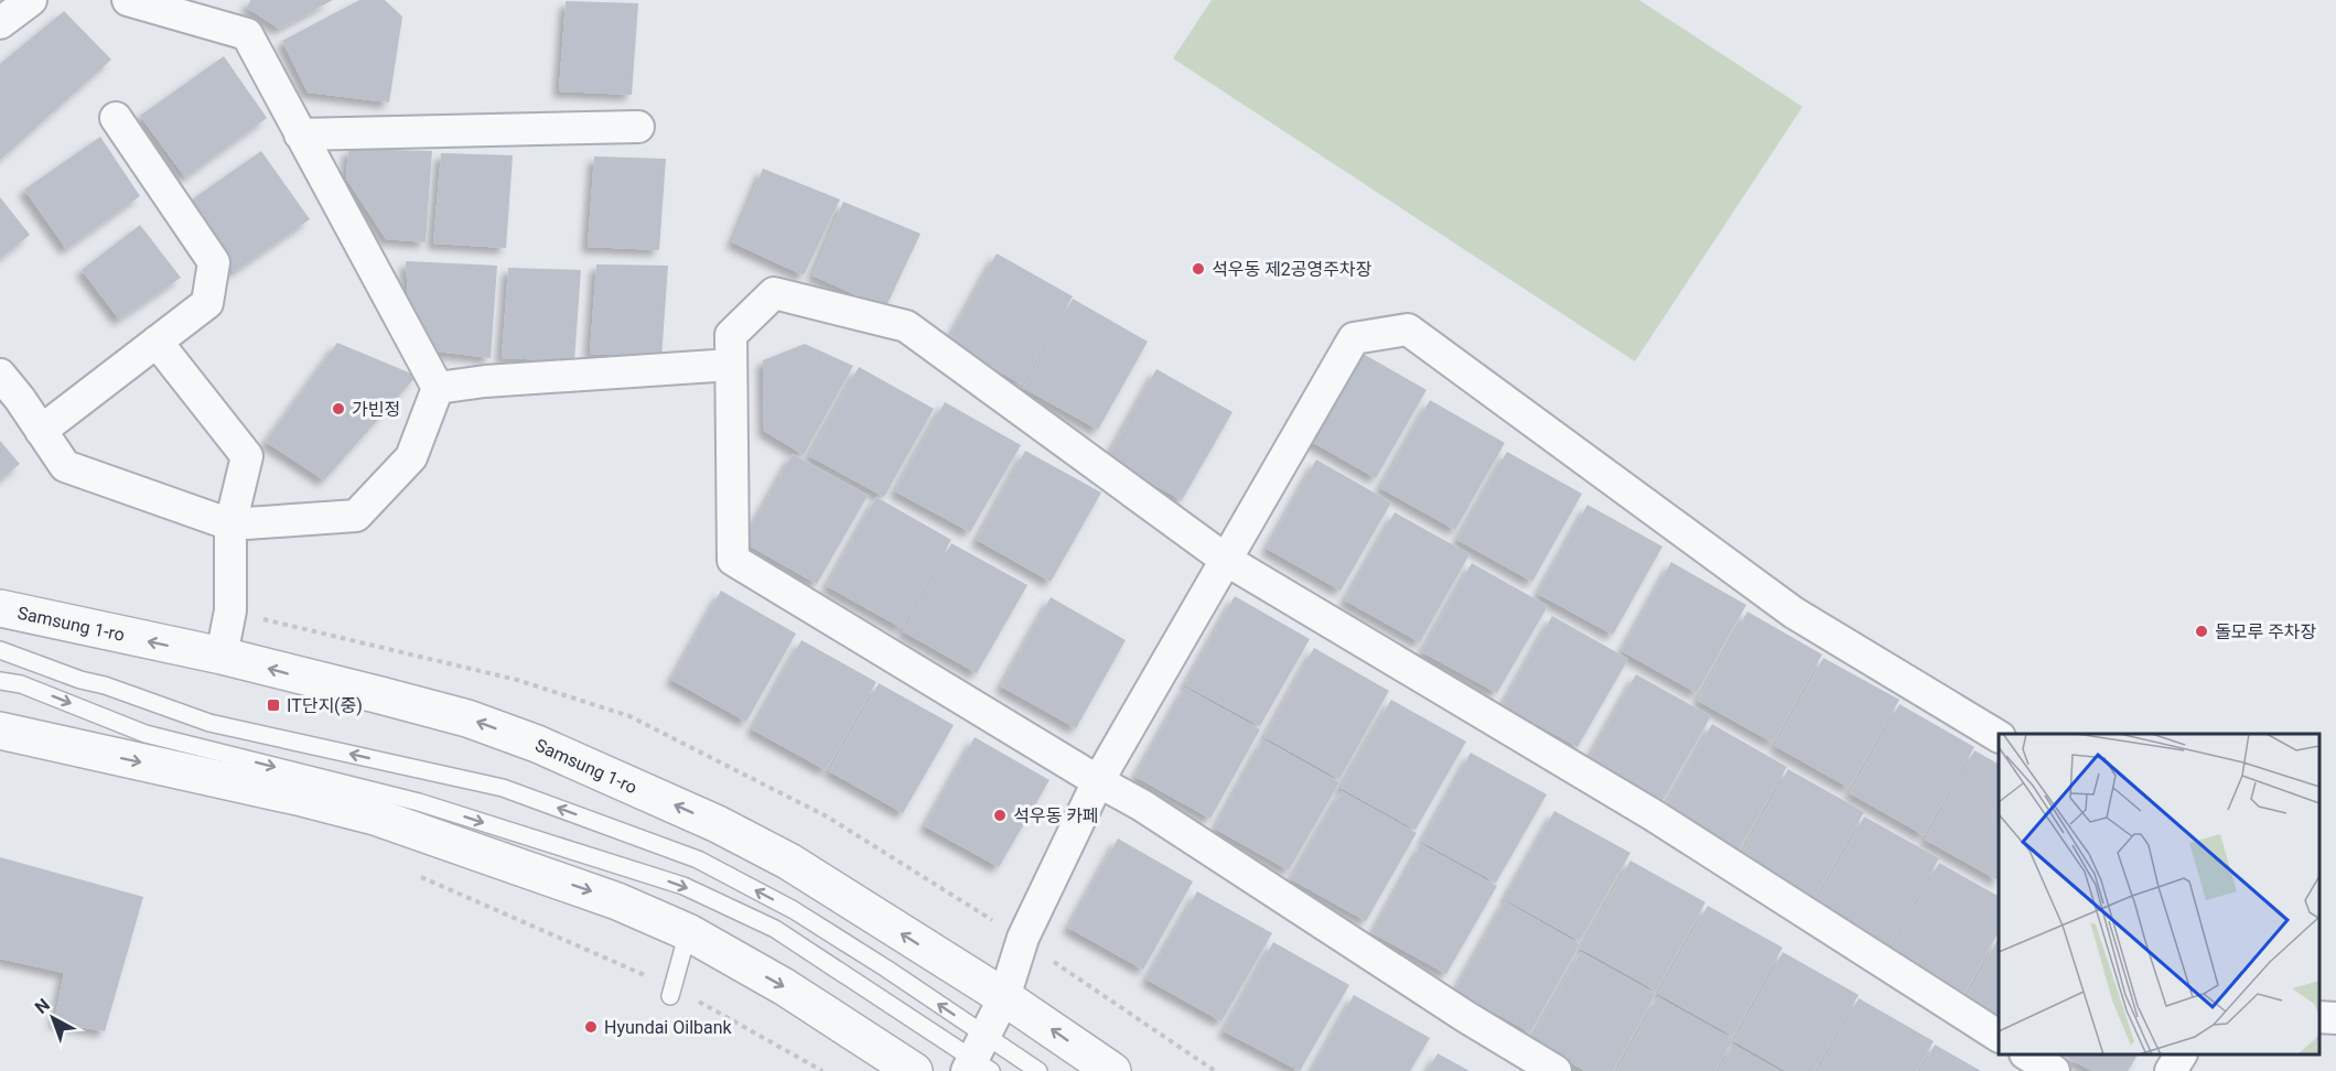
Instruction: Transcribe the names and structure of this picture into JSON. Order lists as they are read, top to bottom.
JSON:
{
  "streets": {
    "street": ["Samsung 1-ro"]
  },
  "places": {
    "other": [
      "석우동 제2공영주차장",
      "가빈정",
      "돌모루 주차장",
      "석우동 카페",
      "Hyundai Oilbank"
    ],
    "transit": ["IT단지(중)"]
  },
  "north": "top left"
}
